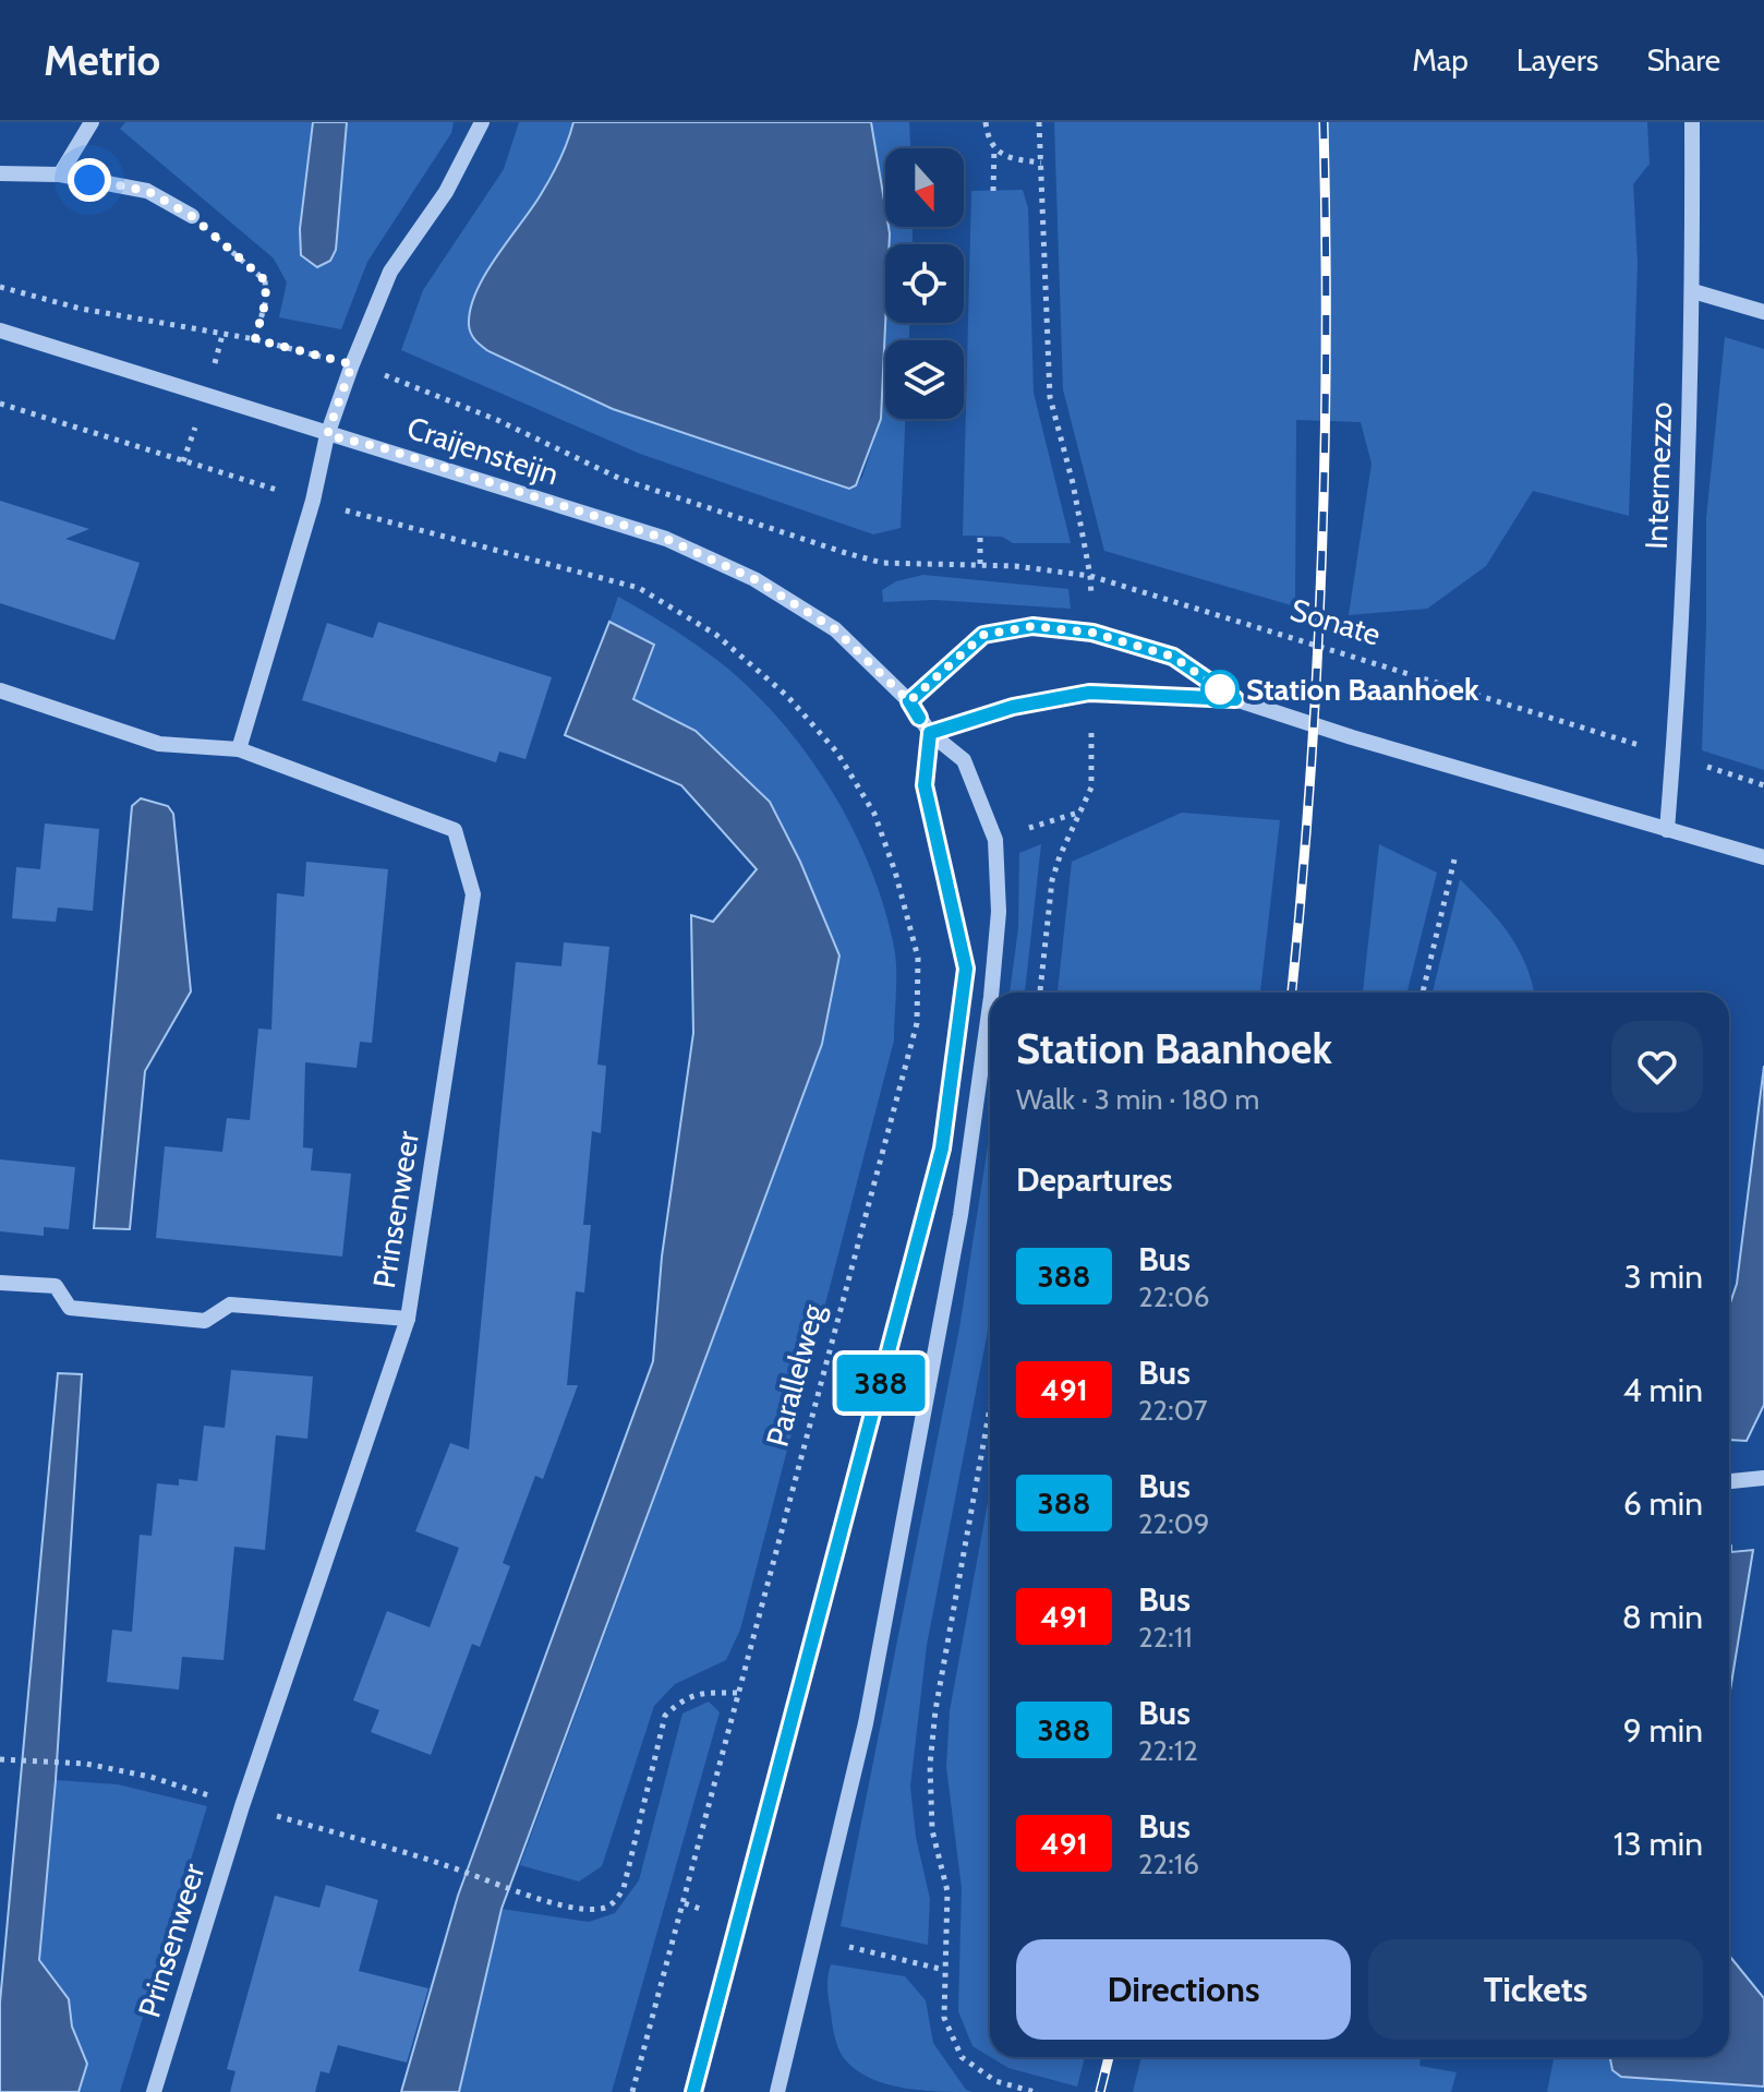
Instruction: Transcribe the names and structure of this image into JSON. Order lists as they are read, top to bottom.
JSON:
{
  "streets": {
    "street": ["Craijensteijn", "Intermezzo", "Prinsenweer"],
    "path": ["Sonate", "Parallelweg"]
  },
  "crossings": [
    ["Intermezzo", "Sonate"]
  ],
  "places": ["Station Baanhoek"],
  "lines": ["bus line 388"],
  "north": "bottom",
  "page": {
    "header": "Metrio",
    "nav": ["Map", "Layers", "Share"],
    "on_map": "388",
    "heading": [
      ["Station Baanhoek", "Walk · 3 min · 180 m"],
      "Departures"
    ],
    "list": [
      {
        "mark": "388",
        "name": "Bus",
        "note": "22:06",
        "value": "3 min"
      },
      {
        "mark": "491",
        "name": "Bus",
        "note": "22:07",
        "value": "4 min"
      },
      {
        "mark": "388",
        "name": "Bus",
        "note": "22:09",
        "value": "6 min"
      },
      {
        "mark": "491",
        "name": "Bus",
        "note": "22:11",
        "value": "8 min"
      },
      {
        "mark": "388",
        "name": "Bus",
        "note": "22:12",
        "value": "9 min"
      },
      {
        "mark": "491",
        "name": "Bus",
        "note": "22:16",
        "value": "13 min"
      }
    ],
    "buttons": ["Directions", "Tickets"]
  }
}
